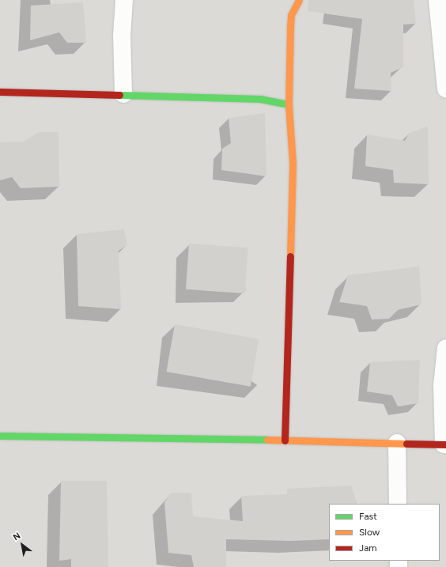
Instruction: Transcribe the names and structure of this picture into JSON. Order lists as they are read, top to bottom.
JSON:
{
  "legend": ["Fast", "Slow", "Jam"],
  "north": "top left"
}
